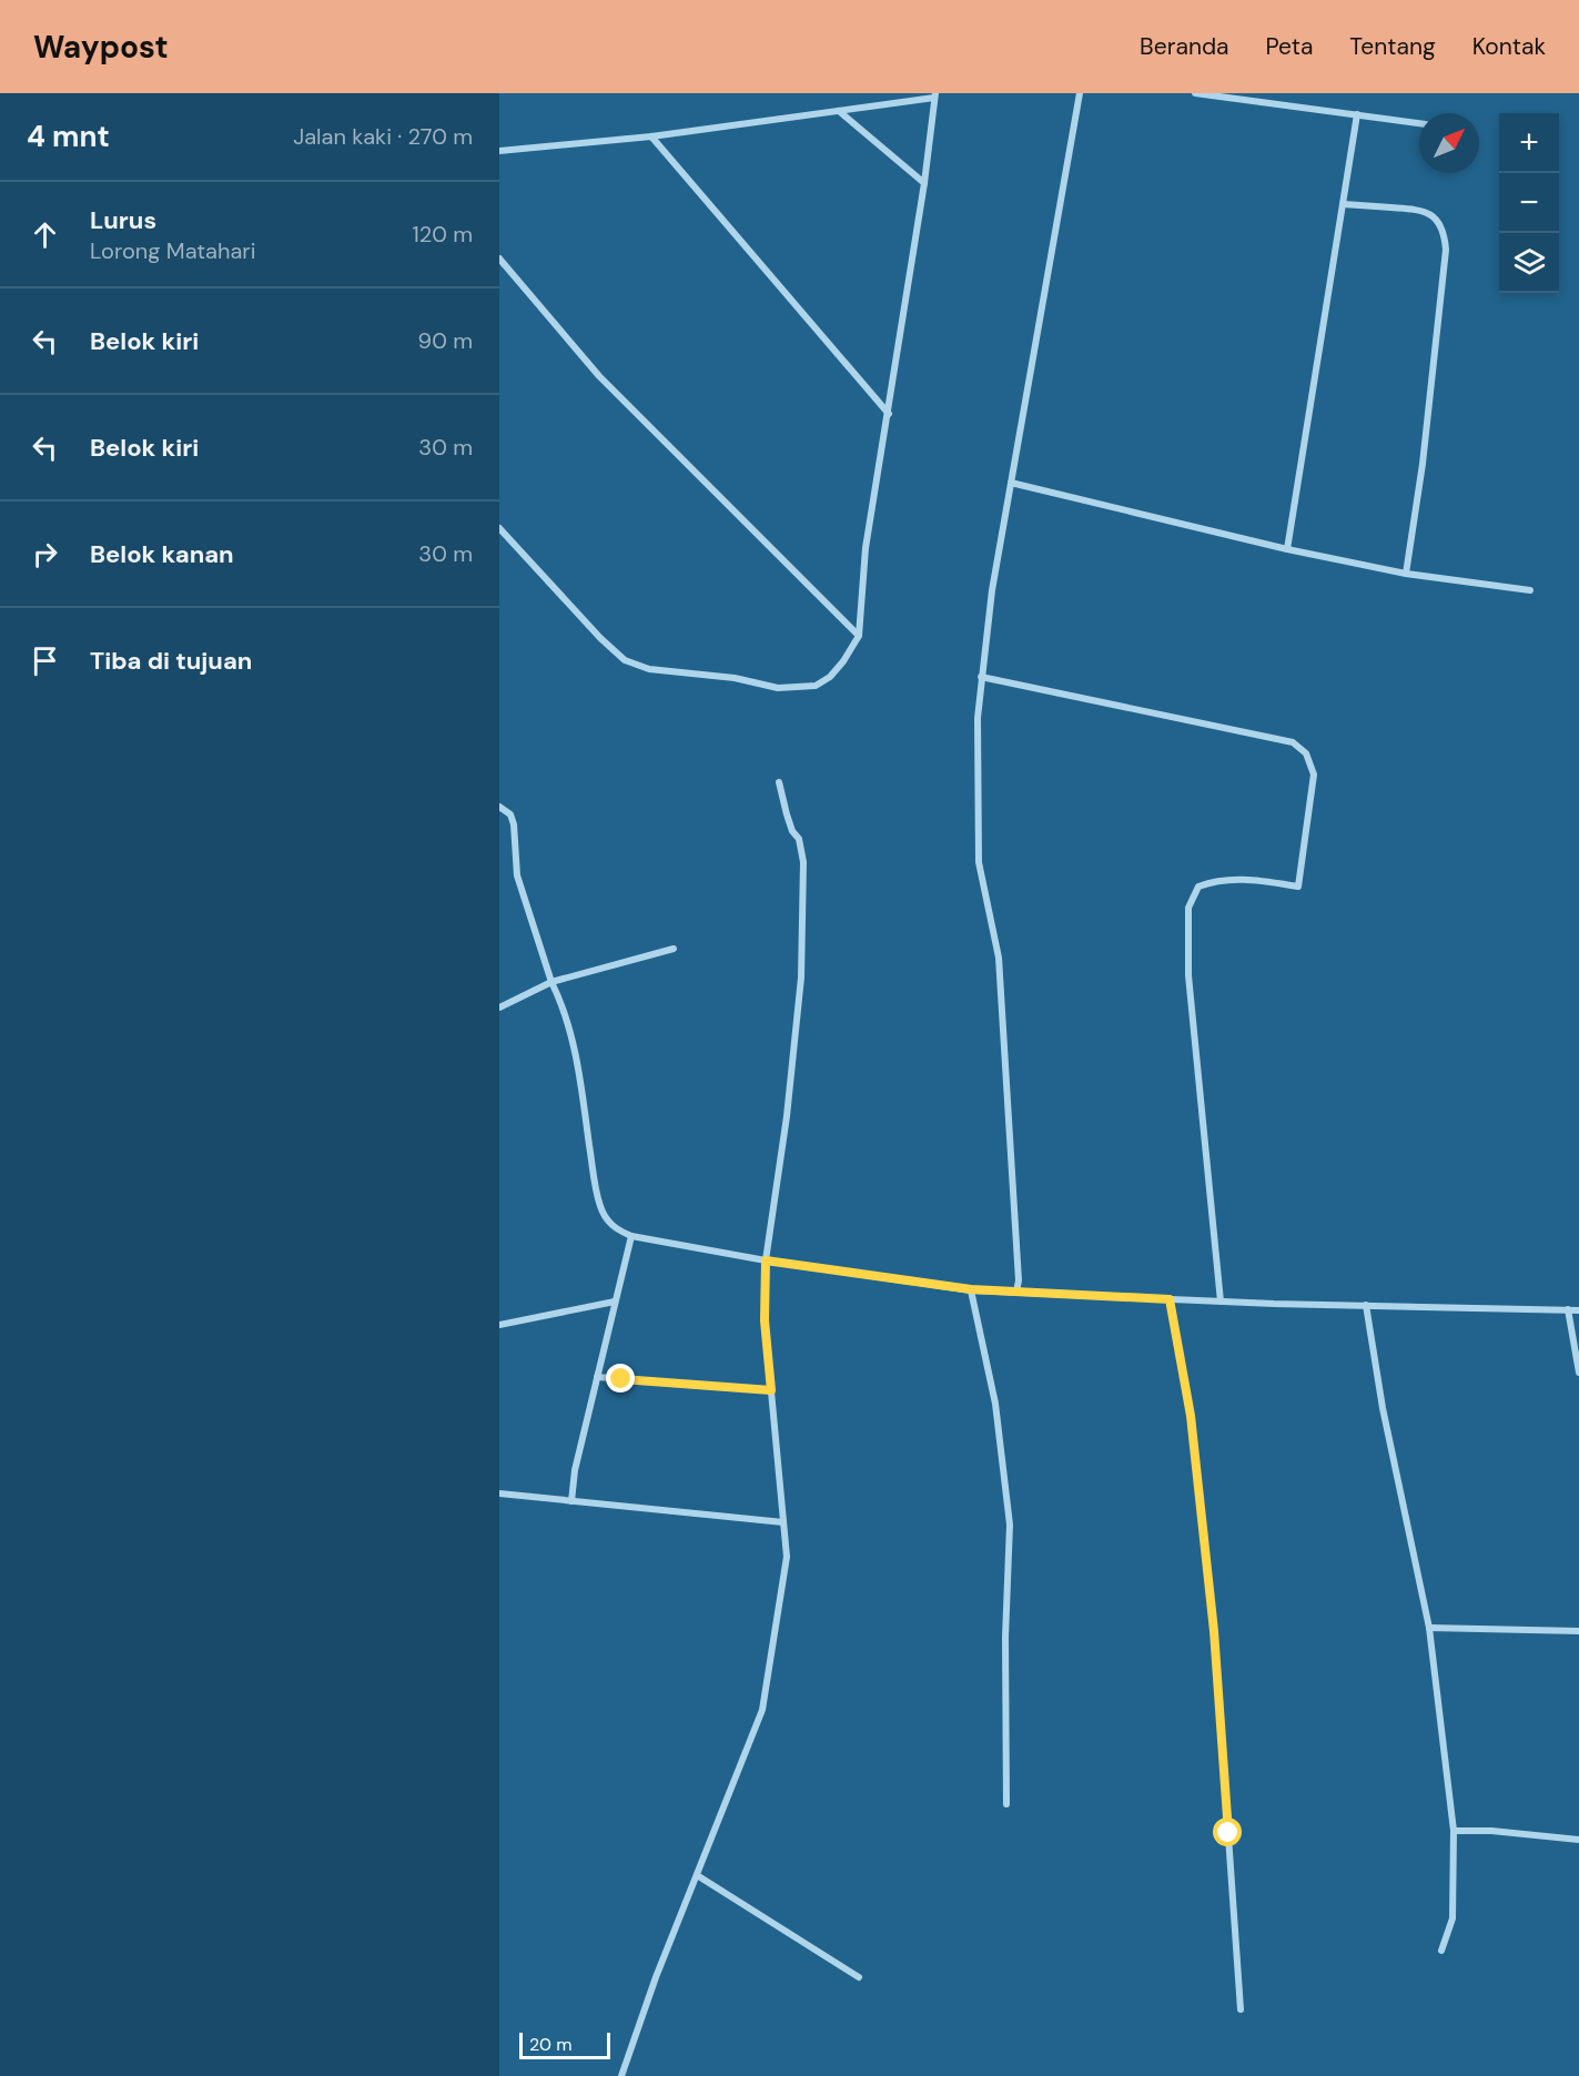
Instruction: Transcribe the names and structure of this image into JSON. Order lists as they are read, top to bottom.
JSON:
{
  "scale_bar": "20 m",
  "north": "top right",
  "page": {
    "header": "Waypost",
    "nav": [
      "Beranda",
      "Peta",
      "Tentang",
      "Kontak"
    ],
    "heading": ["4 mnt", "Jalan kaki · 270 m"],
    "map_buttons": ["+", "−"],
    "list": [
      ["Lurus", "Lorong Matahari", "120 m"],
      ["Belok kiri", "90 m"],
      ["Belok kiri", "30 m"],
      ["Belok kanan", "30 m"],
      "Tiba di tujuan"
    ],
    "scale": "20 m"
  }
}
